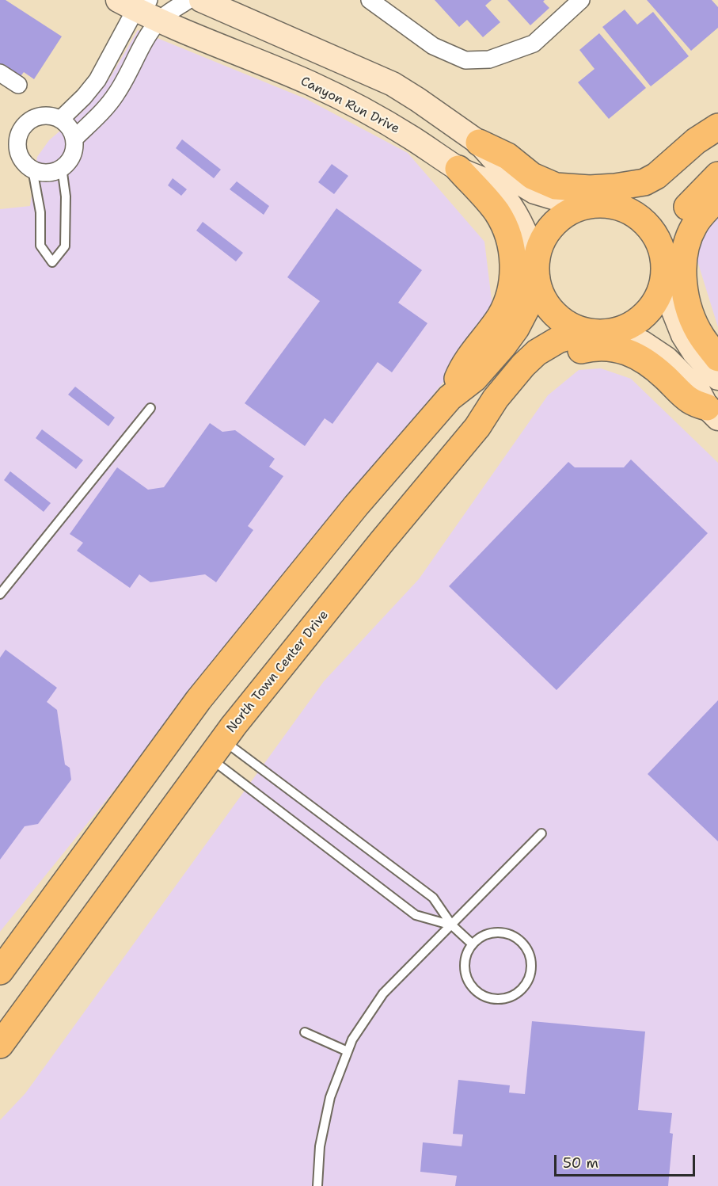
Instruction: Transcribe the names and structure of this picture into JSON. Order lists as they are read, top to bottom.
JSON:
{
  "streets": {
    "main road": ["North Town Center Drive"],
    "street": ["Canyon Run Drive"]
  },
  "crossings": [
    ["Canyon Run Drive", "North Town Center Drive"]
  ],
  "scale_bar": "50 m"
}
